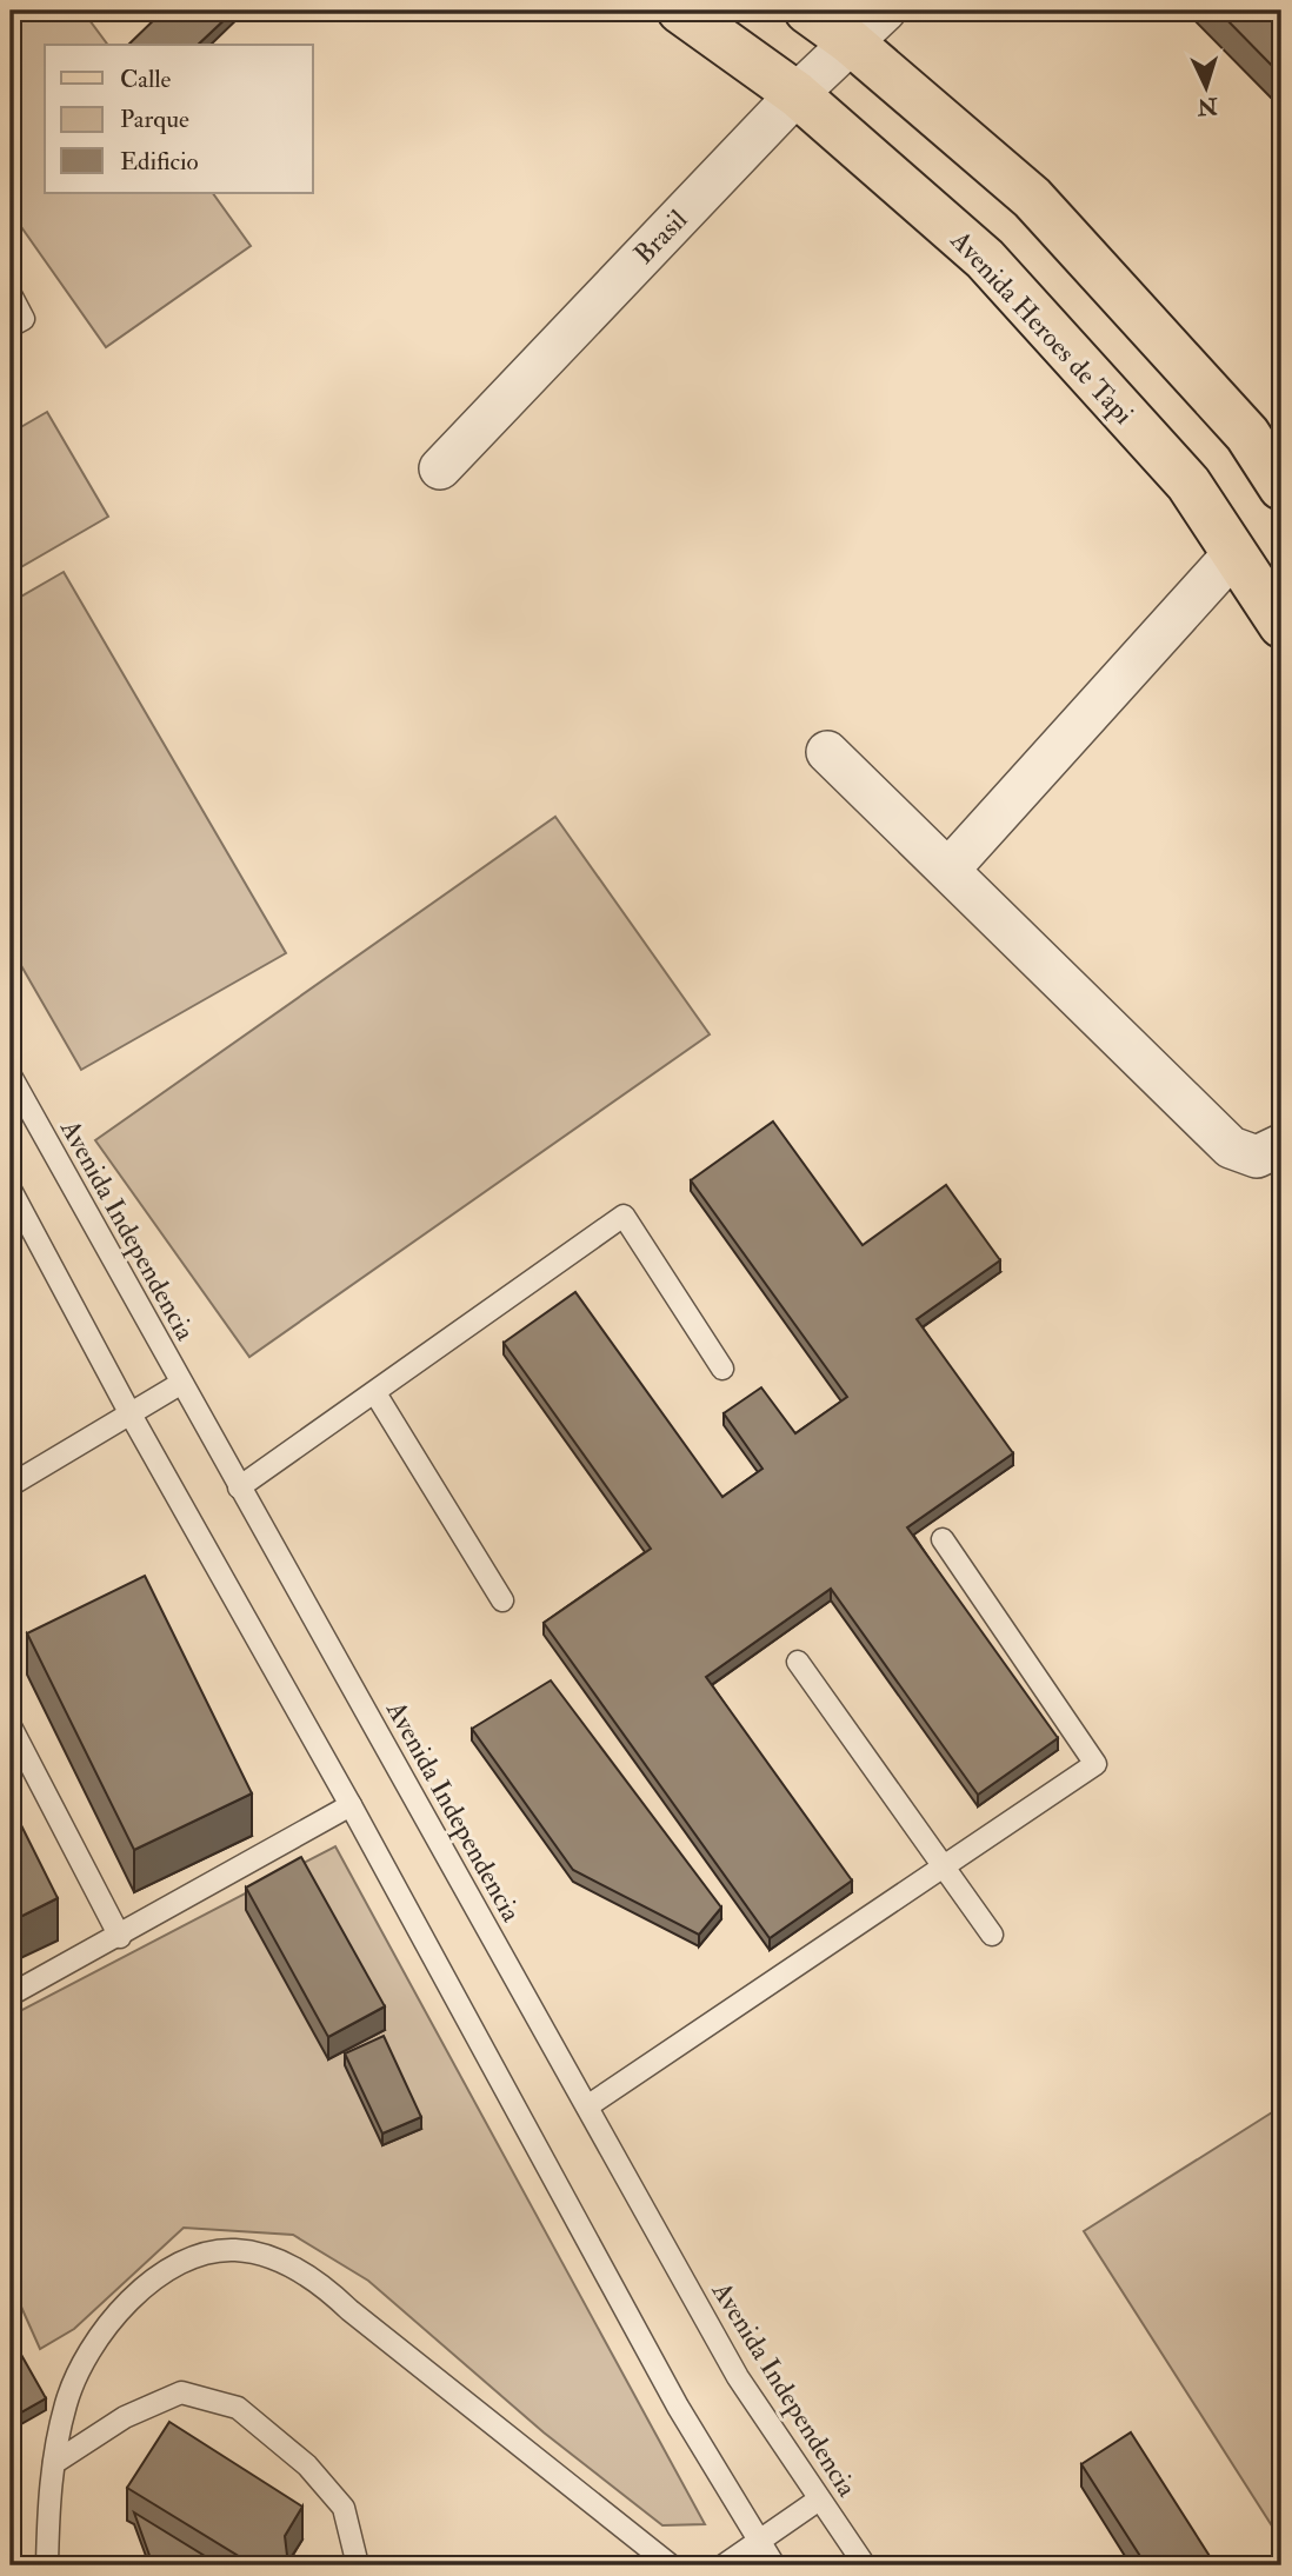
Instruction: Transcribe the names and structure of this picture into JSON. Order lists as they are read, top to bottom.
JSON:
{
  "streets": {
    "main road": ["Avenida Heroes de Tapi"],
    "street": ["Brasil"],
    "lane": ["Avenida Independencia"]
  },
  "crossings": [
    ["Brasil", "Avenida Heroes de Tapi"]
  ],
  "legend": ["Calle", "Parque", "Edificio"],
  "north": "bottom"
}
